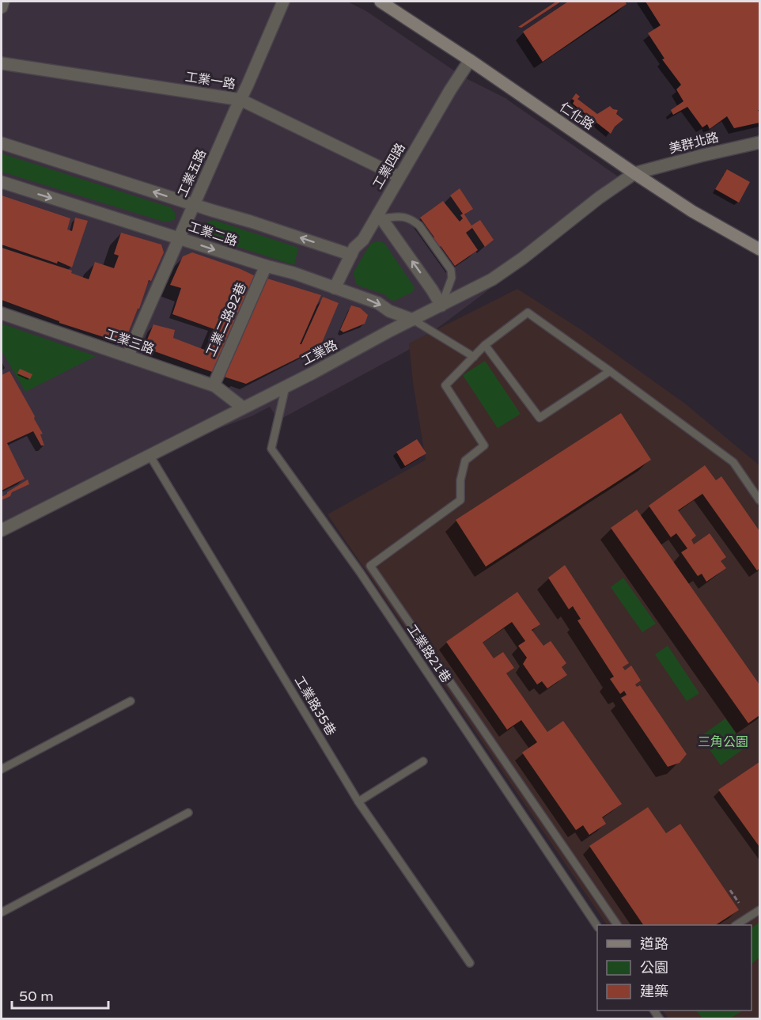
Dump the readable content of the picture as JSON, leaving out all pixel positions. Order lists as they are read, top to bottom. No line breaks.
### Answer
{"streets":{"main road":["仁化路"],"street":["工業一路","美群北路","工業四路","工業五路","工業二路","工業二路92巷","工業三路","工業路"],"lane":["工業路21巷","工業路35巷"]},"crossings":[["工業一路","工業四路"],["工業一路","工業五路"],["仁化路","美群北路"],["仁化路","工業四路"],["仁化路","工業路"],["美群北路","工業路"],["工業四路","工業二路"],["工業五路","工業二路"],["工業五路","工業三路"],["工業二路","工業二路92巷"],["工業二路","工業路"],["工業二路92巷","工業三路"],["工業三路","工業路"],["工業路","工業路21巷"],["工業路","工業路35巷"]],"parks":["三角公園"],"legend":["道路","公園","建築"],"scale_bar":"50 m"}
